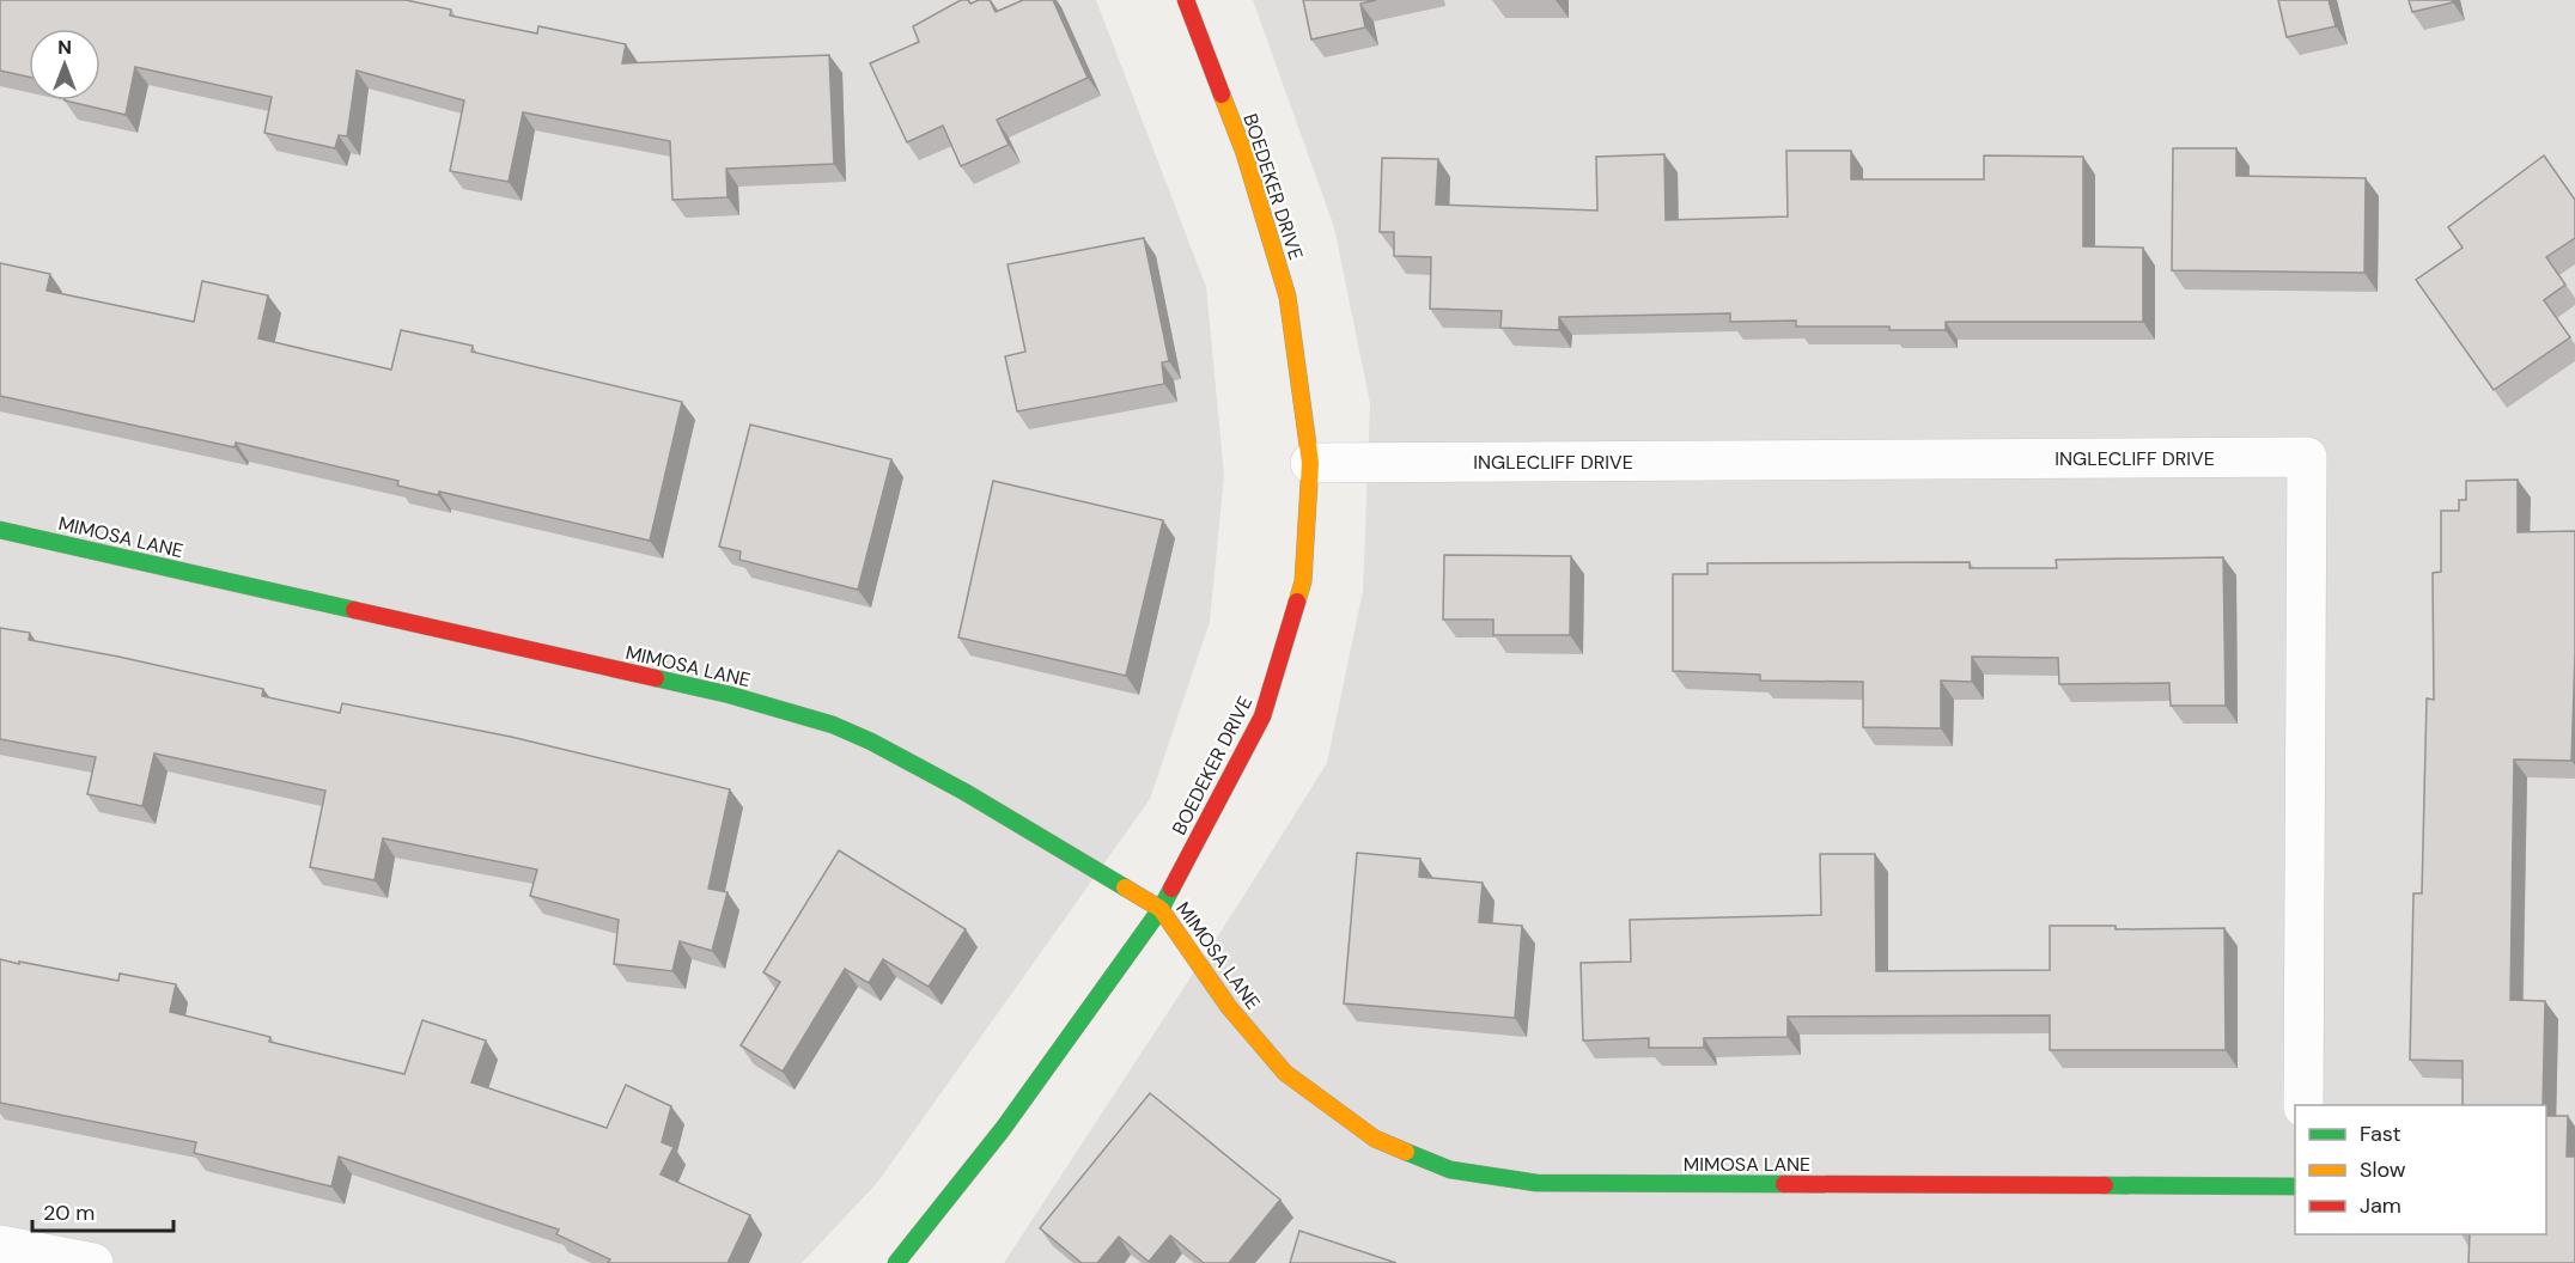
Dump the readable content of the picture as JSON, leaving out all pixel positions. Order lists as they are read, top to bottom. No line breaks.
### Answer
{"streets":{"street":["BOEDEKER DRIVE","INGLECLIFF DRIVE","MIMOSA LANE"]},"crossings":[["BOEDEKER DRIVE","INGLECLIFF DRIVE"],["BOEDEKER DRIVE","MIMOSA LANE"]],"legend":["Fast","Slow","Jam"],"scale_bar":"20 m","north":"top"}
